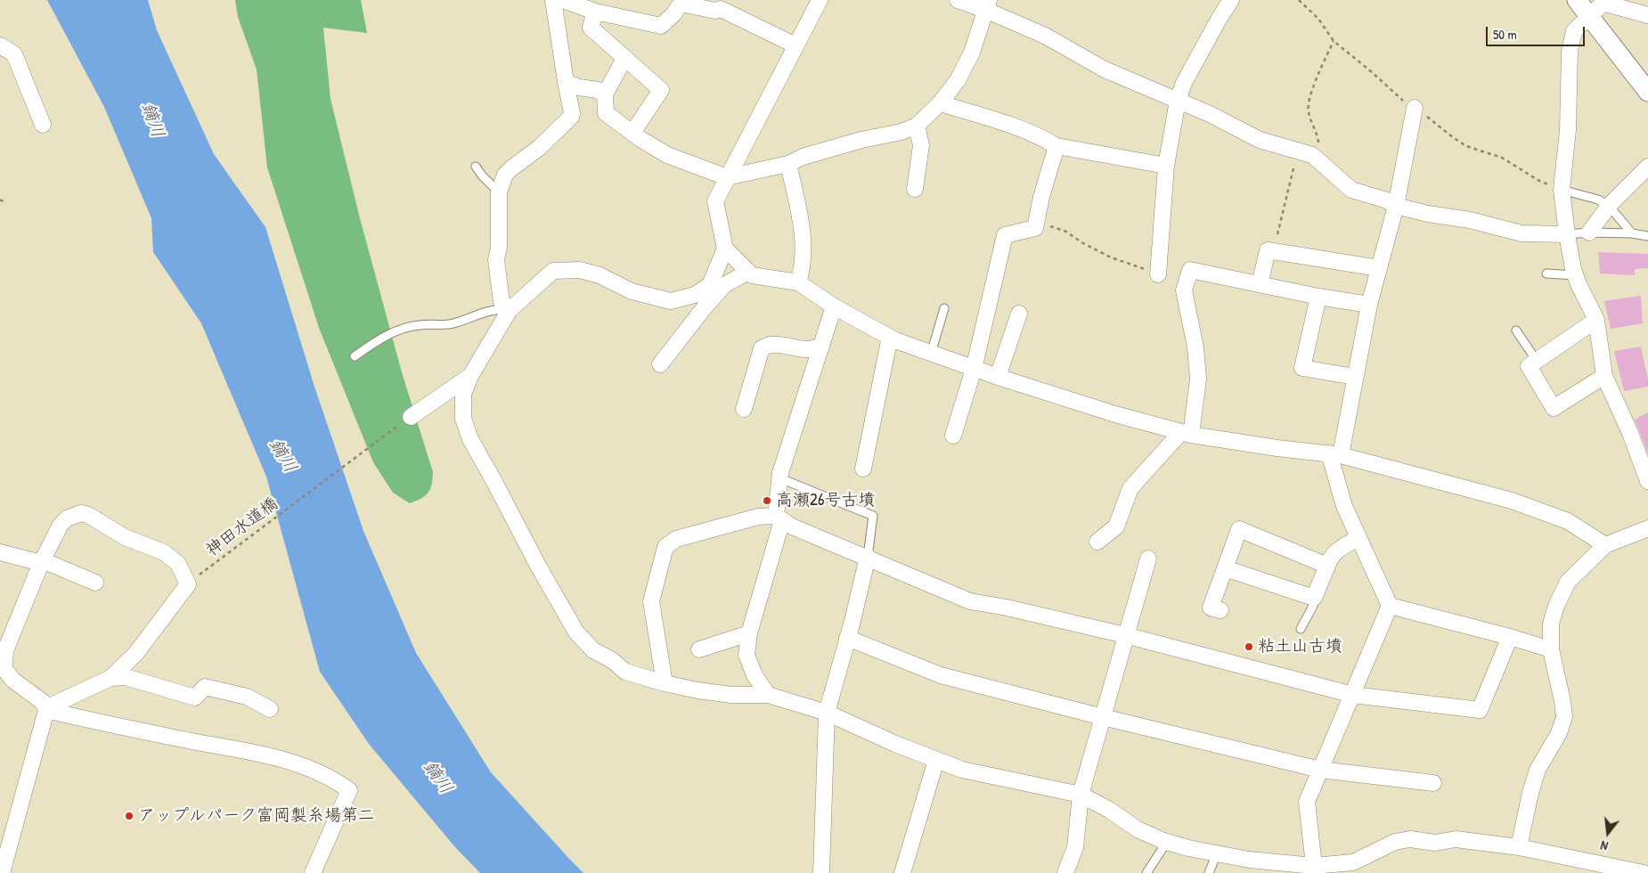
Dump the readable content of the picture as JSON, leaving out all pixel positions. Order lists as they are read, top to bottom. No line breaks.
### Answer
{"streets":{"path":["神田水道橋"]},"water":["鏑川"],"places":["高瀬26号古墳","粘土山古墳","アップルパーク富岡製糸場第二"],"scale_bar":"50 m","north":"bottom"}
